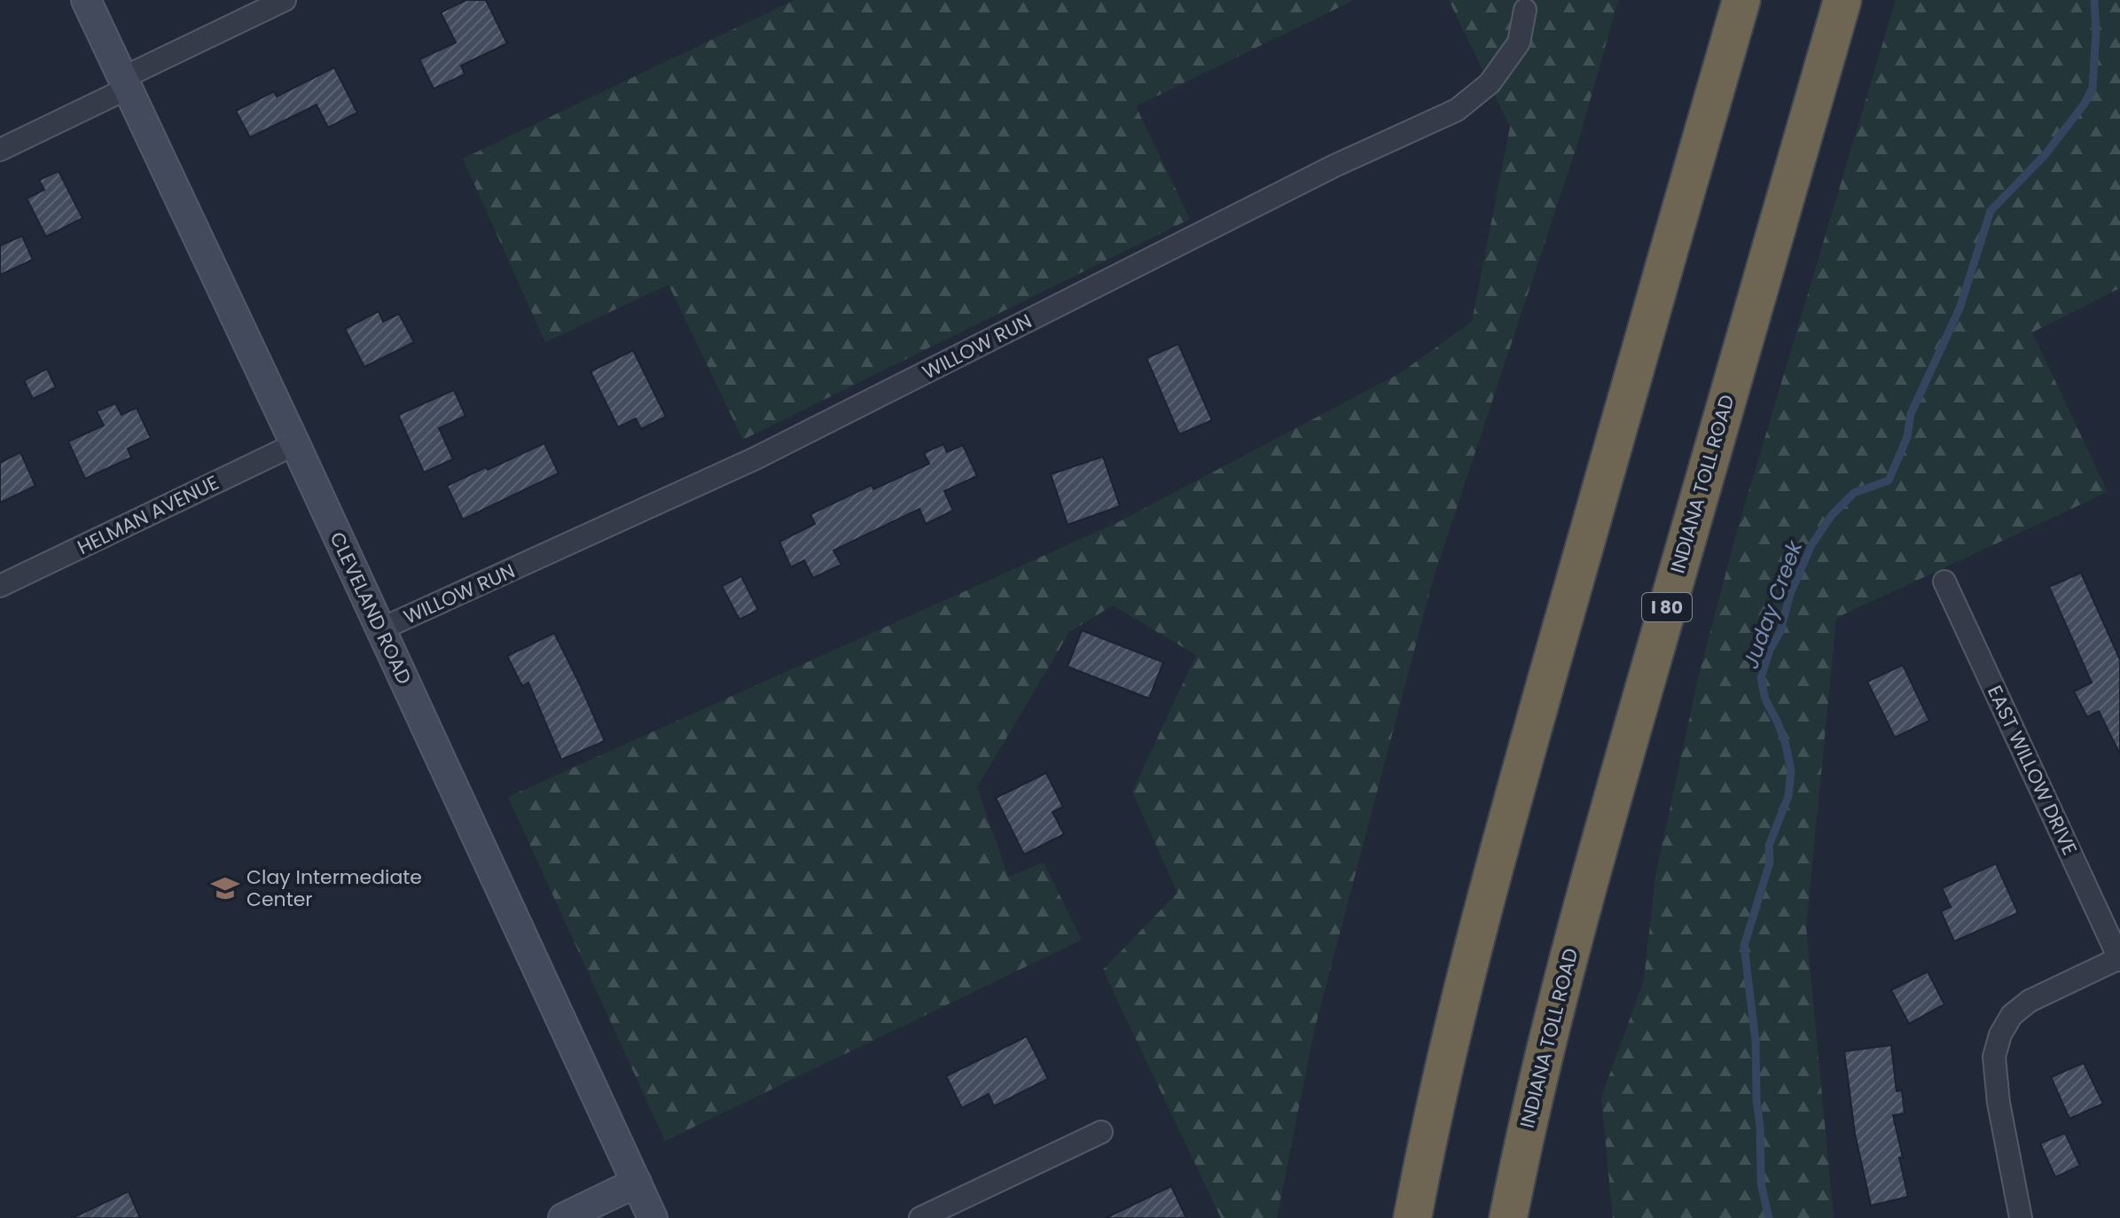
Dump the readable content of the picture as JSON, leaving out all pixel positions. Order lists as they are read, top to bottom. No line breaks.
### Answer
{"streets":{"highway":["INDIANA TOLL ROAD","I 80"],"main road":["CLEVELAND ROAD"],"street":["WILLOW RUN","HELMAN AVENUE","EAST WILLOW DRIVE"]},"crossings":[["WILLOW RUN","CLEVELAND ROAD"],["HELMAN AVENUE","CLEVELAND ROAD"]],"water":["Juday Creek"],"places":{"school or university":["Clay Intermediate Center"]}}
